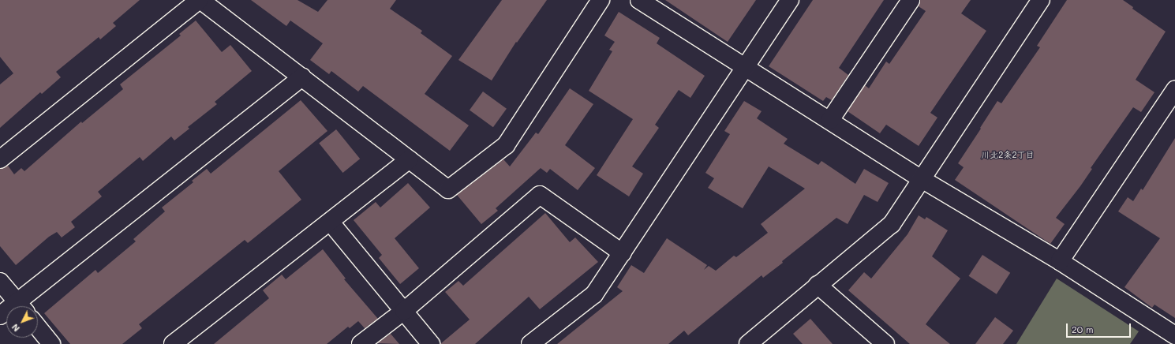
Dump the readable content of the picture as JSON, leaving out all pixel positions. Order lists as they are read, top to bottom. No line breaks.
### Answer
{"districts":["川北2条2丁目"],"scale_bar":"20 m","north":"bottom left"}
